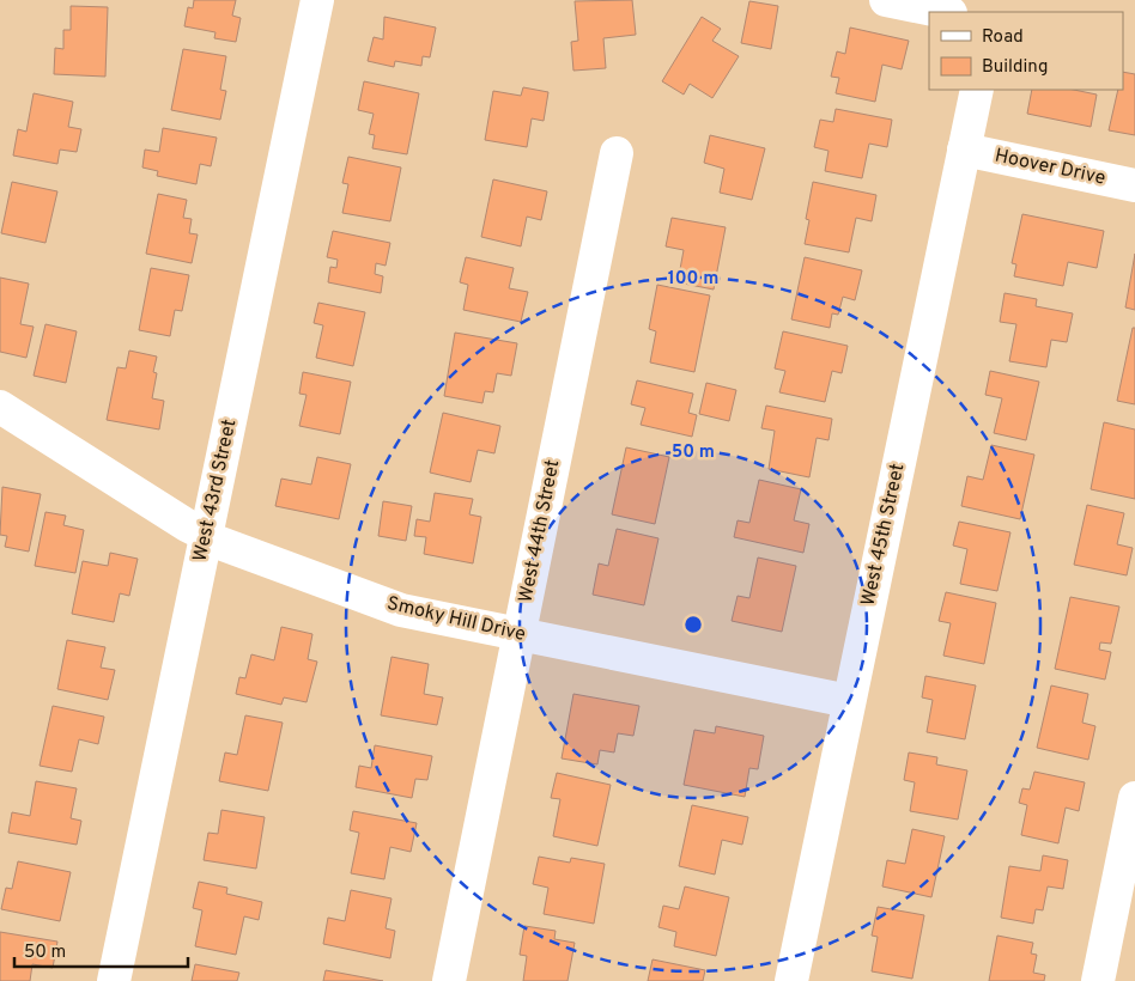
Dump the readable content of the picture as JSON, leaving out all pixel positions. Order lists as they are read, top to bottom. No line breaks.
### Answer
{"streets":{"street":["Hoover Drive","West 43rd Street","West 44th Street","West 45th Street","Smoky Hill Drive"]},"crossings":[["Hoover Drive","West 45th Street"],["West 43rd Street","Smoky Hill Drive"],["West 44th Street","Smoky Hill Drive"],["West 45th Street","Smoky Hill Drive"]],"legend":["Road","Building"],"scale_bar":"50 m","rings":["100 m","50 m"]}
